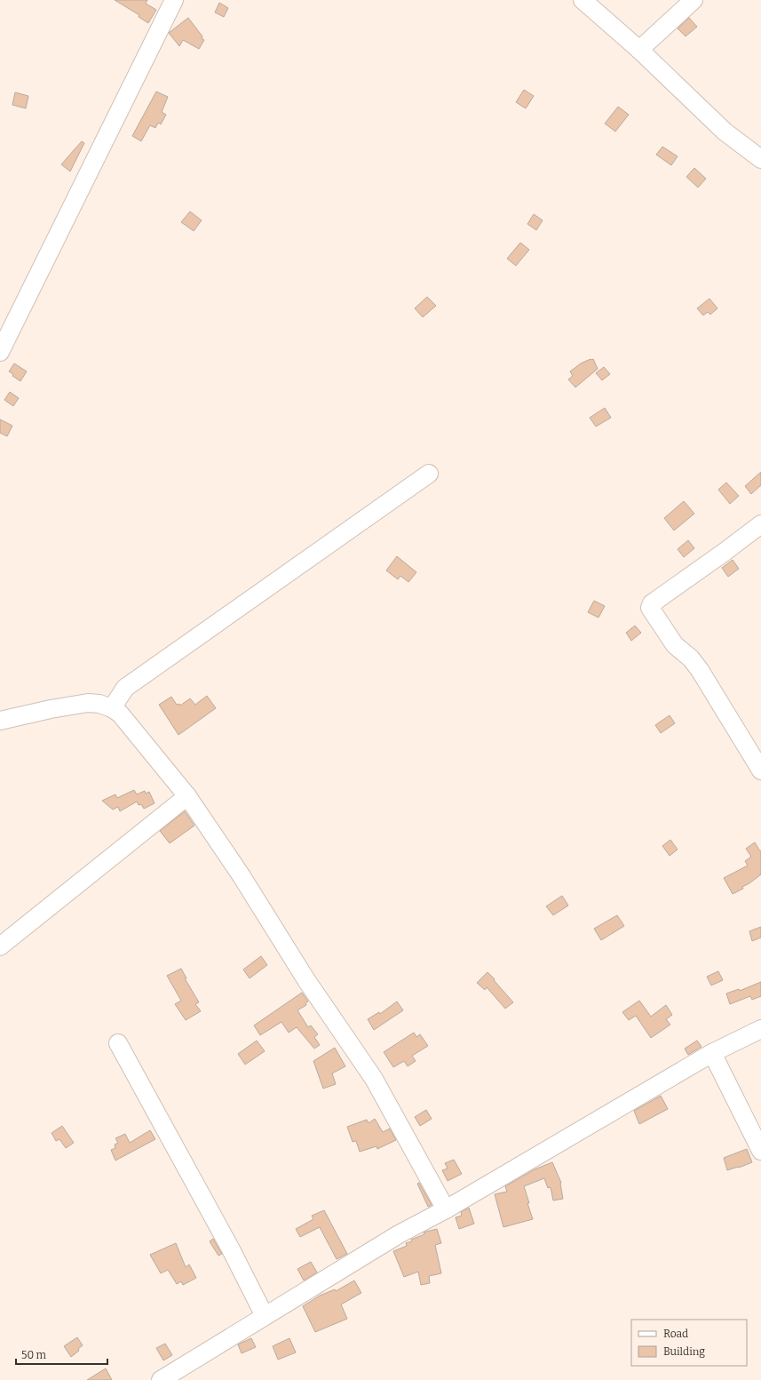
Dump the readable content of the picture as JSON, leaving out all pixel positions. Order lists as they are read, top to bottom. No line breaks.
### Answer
{"legend":["Road","Building"],"scale_bar":"50 m"}
